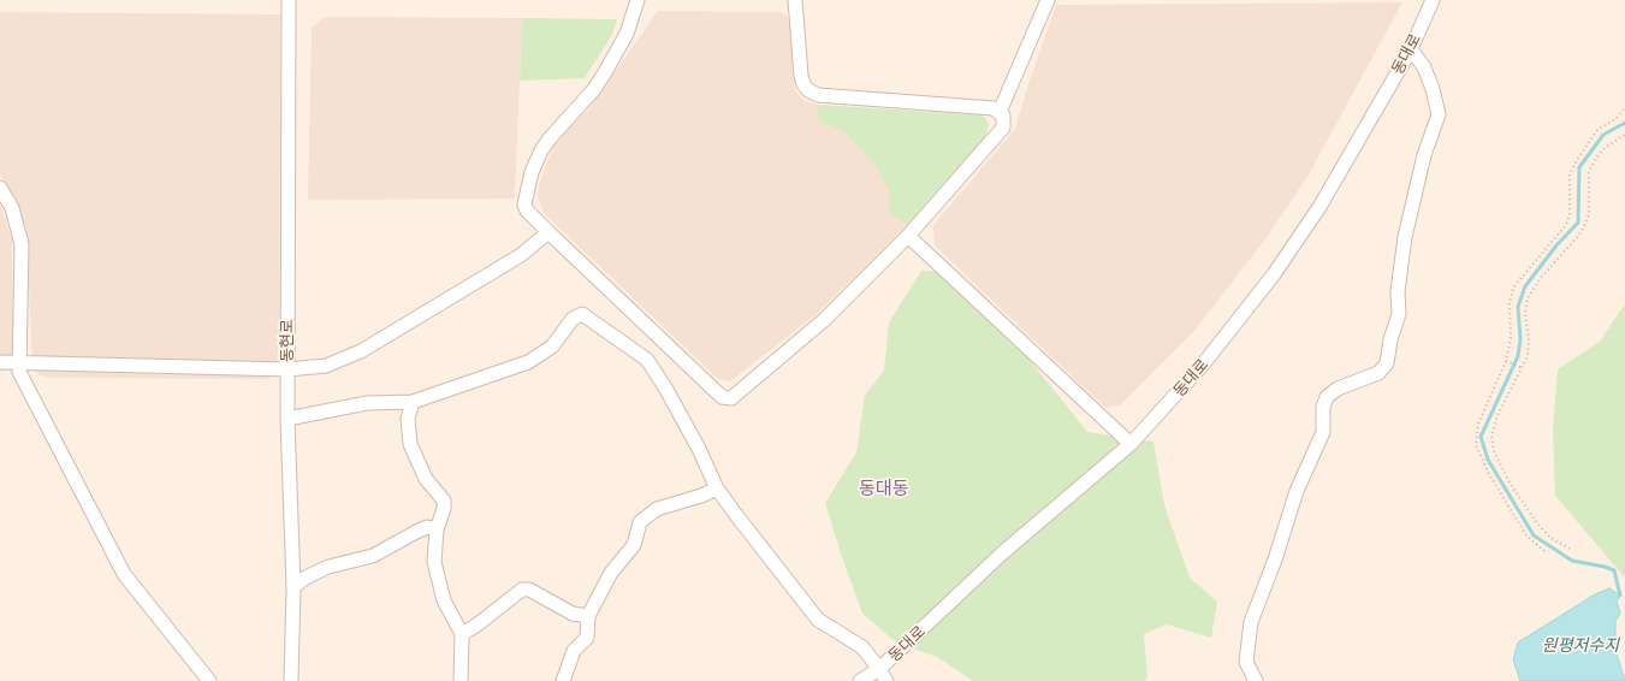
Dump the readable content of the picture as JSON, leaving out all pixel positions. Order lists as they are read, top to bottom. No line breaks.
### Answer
{"streets":{"street":["동대로","동현로"]},"districts":["동대동"],"water":["원평저수지"]}
